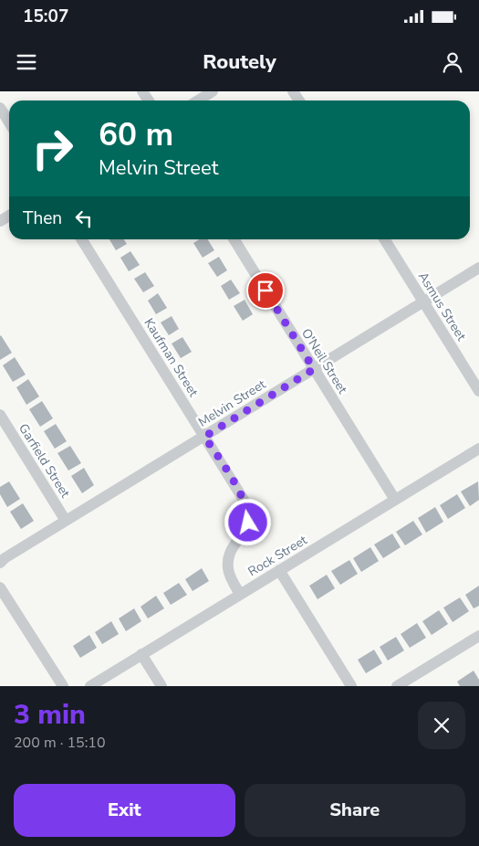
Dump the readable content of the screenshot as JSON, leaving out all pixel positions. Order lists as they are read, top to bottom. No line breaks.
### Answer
{"streets":{"street":["Asmus Street","Kaufman Street","O'Neil Street","Melvin Street","Garfield Street","Rock Street"]},"crossings":[["Asmus Street","Melvin Street"],["Kaufman Street","Melvin Street"],["Kaufman Street","Rock Street"],["O'Neil Street","Melvin Street"],["O'Neil Street","Rock Street"],["Melvin Street","Garfield Street"]],"page":{"status":"15:07","header":"Routely","turn":["60 m","Melvin Street"],"then":"Then","heading":["3 min","200 m · 15:10"],"buttons":["Exit","Share"]}}
